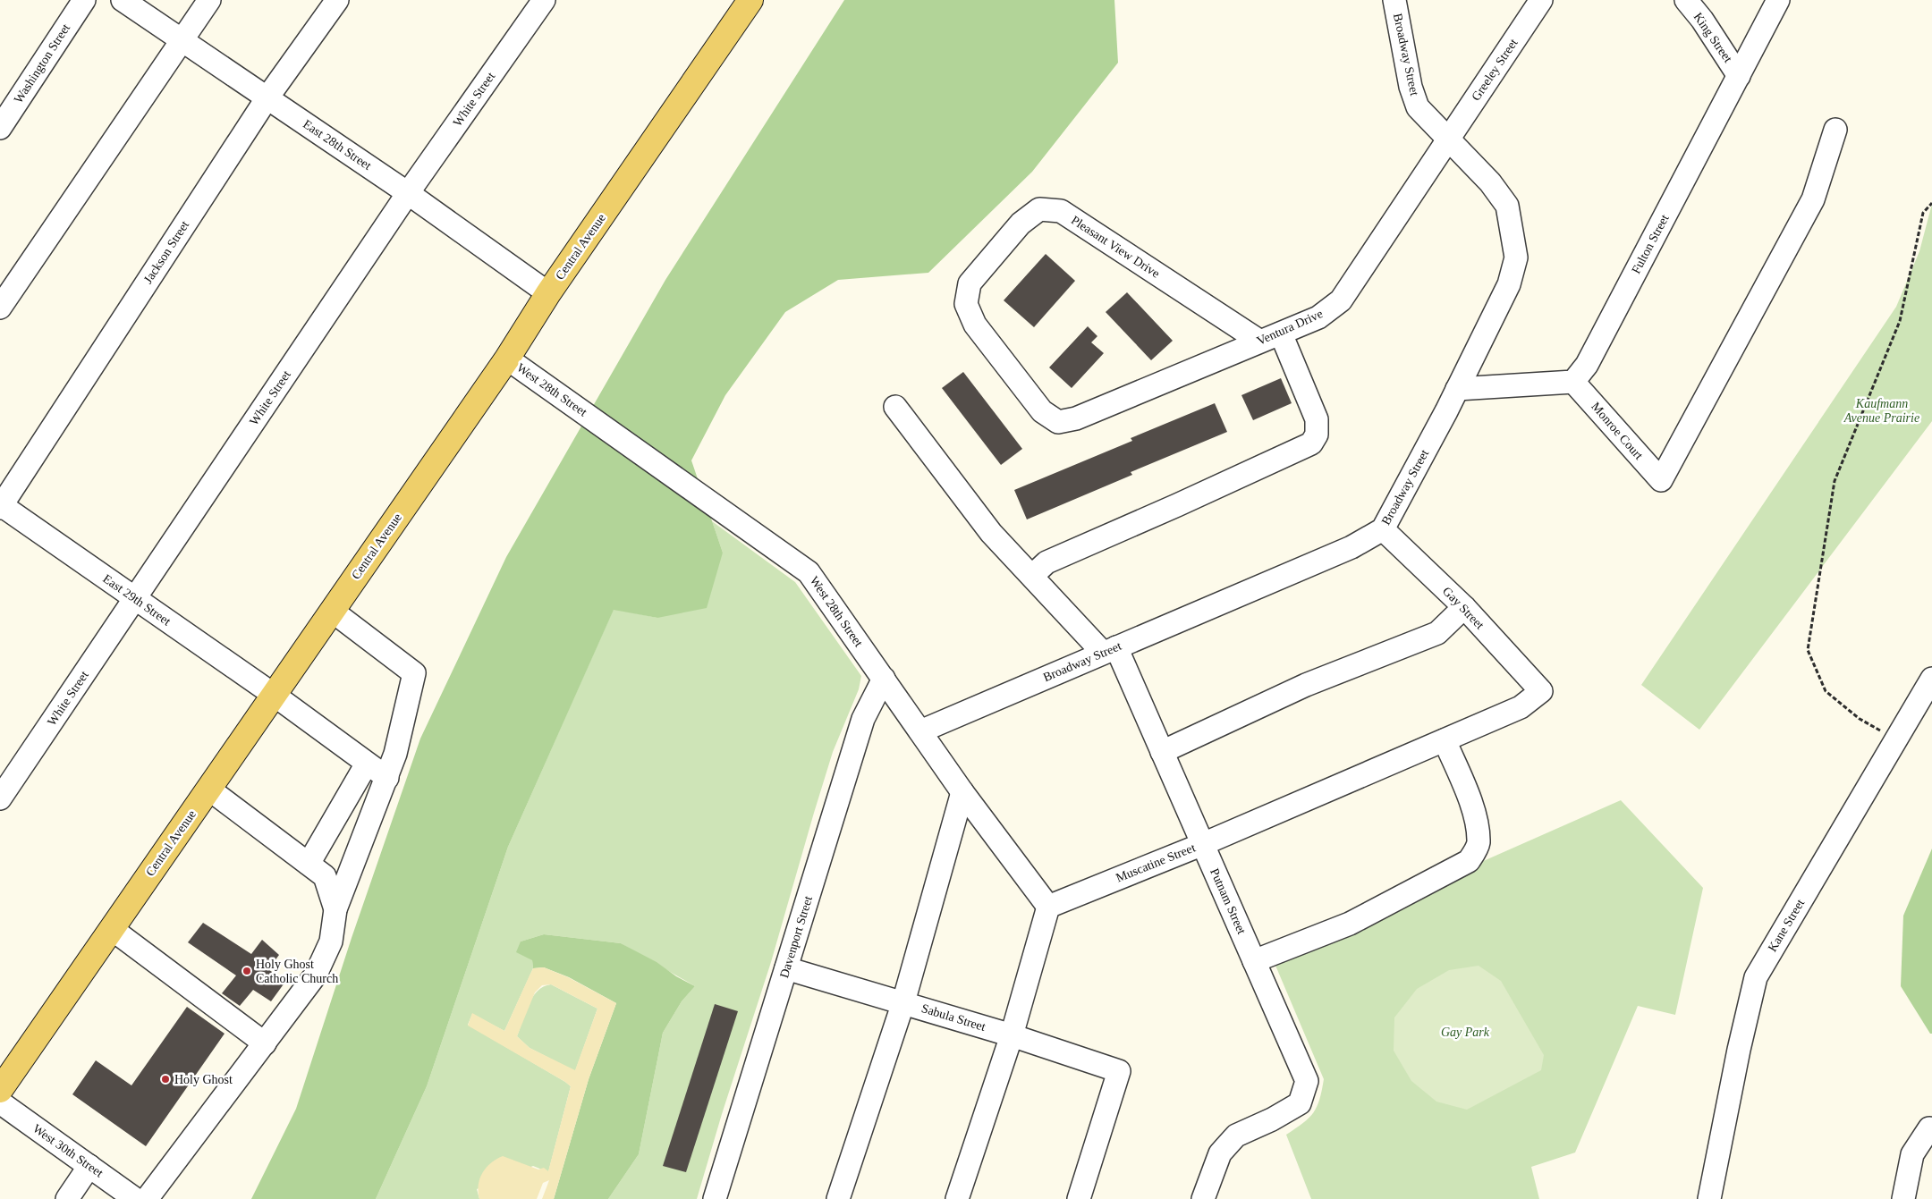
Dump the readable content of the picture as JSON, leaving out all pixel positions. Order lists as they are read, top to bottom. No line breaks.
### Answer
{"streets":{"main road":["Central Avenue"],"street":["King Street","Broadway Street","Washington Street","Greeley Street","White Street","East 28th Street","Fulton Street","Pleasant View Drive","Jackson Street","Ventura Drive","West 28th Street","Monroe Court","East 29th Street","Gay Street","Muscatine Street","Putnam Street","Kane Street","Davenport Street","Sabula Street","West 30th Street"]},"crossings":[["King Street","Fulton Street"],["Broadway Street","Greeley Street"],["Broadway Street","Ventura Drive"],["Broadway Street","West 28th Street"],["Broadway Street","Gay Street"],["Broadway Street","Putnam Street"],["Greeley Street","Ventura Drive"],["White Street","East 28th Street"],["White Street","East 29th Street"],["East 28th Street","Central Avenue"],["East 28th Street","Jackson Street"],["Fulton Street","Monroe Court"],["Central Avenue","West 28th Street"],["Central Avenue","East 29th Street"],["Pleasant View Drive","Ventura Drive"],["Jackson Street","East 29th Street"],["West 28th Street","Muscatine Street"],["West 28th Street","Davenport Street"],["Gay Street","Muscatine Street"],["Muscatine Street","Putnam Street"],["Davenport Street","Sabula Street"]],"parks":["Kaufmann Avenue Prairie","Gay Park"],"places":["Holy Ghost Catholic Church","Holy Ghost"]}
